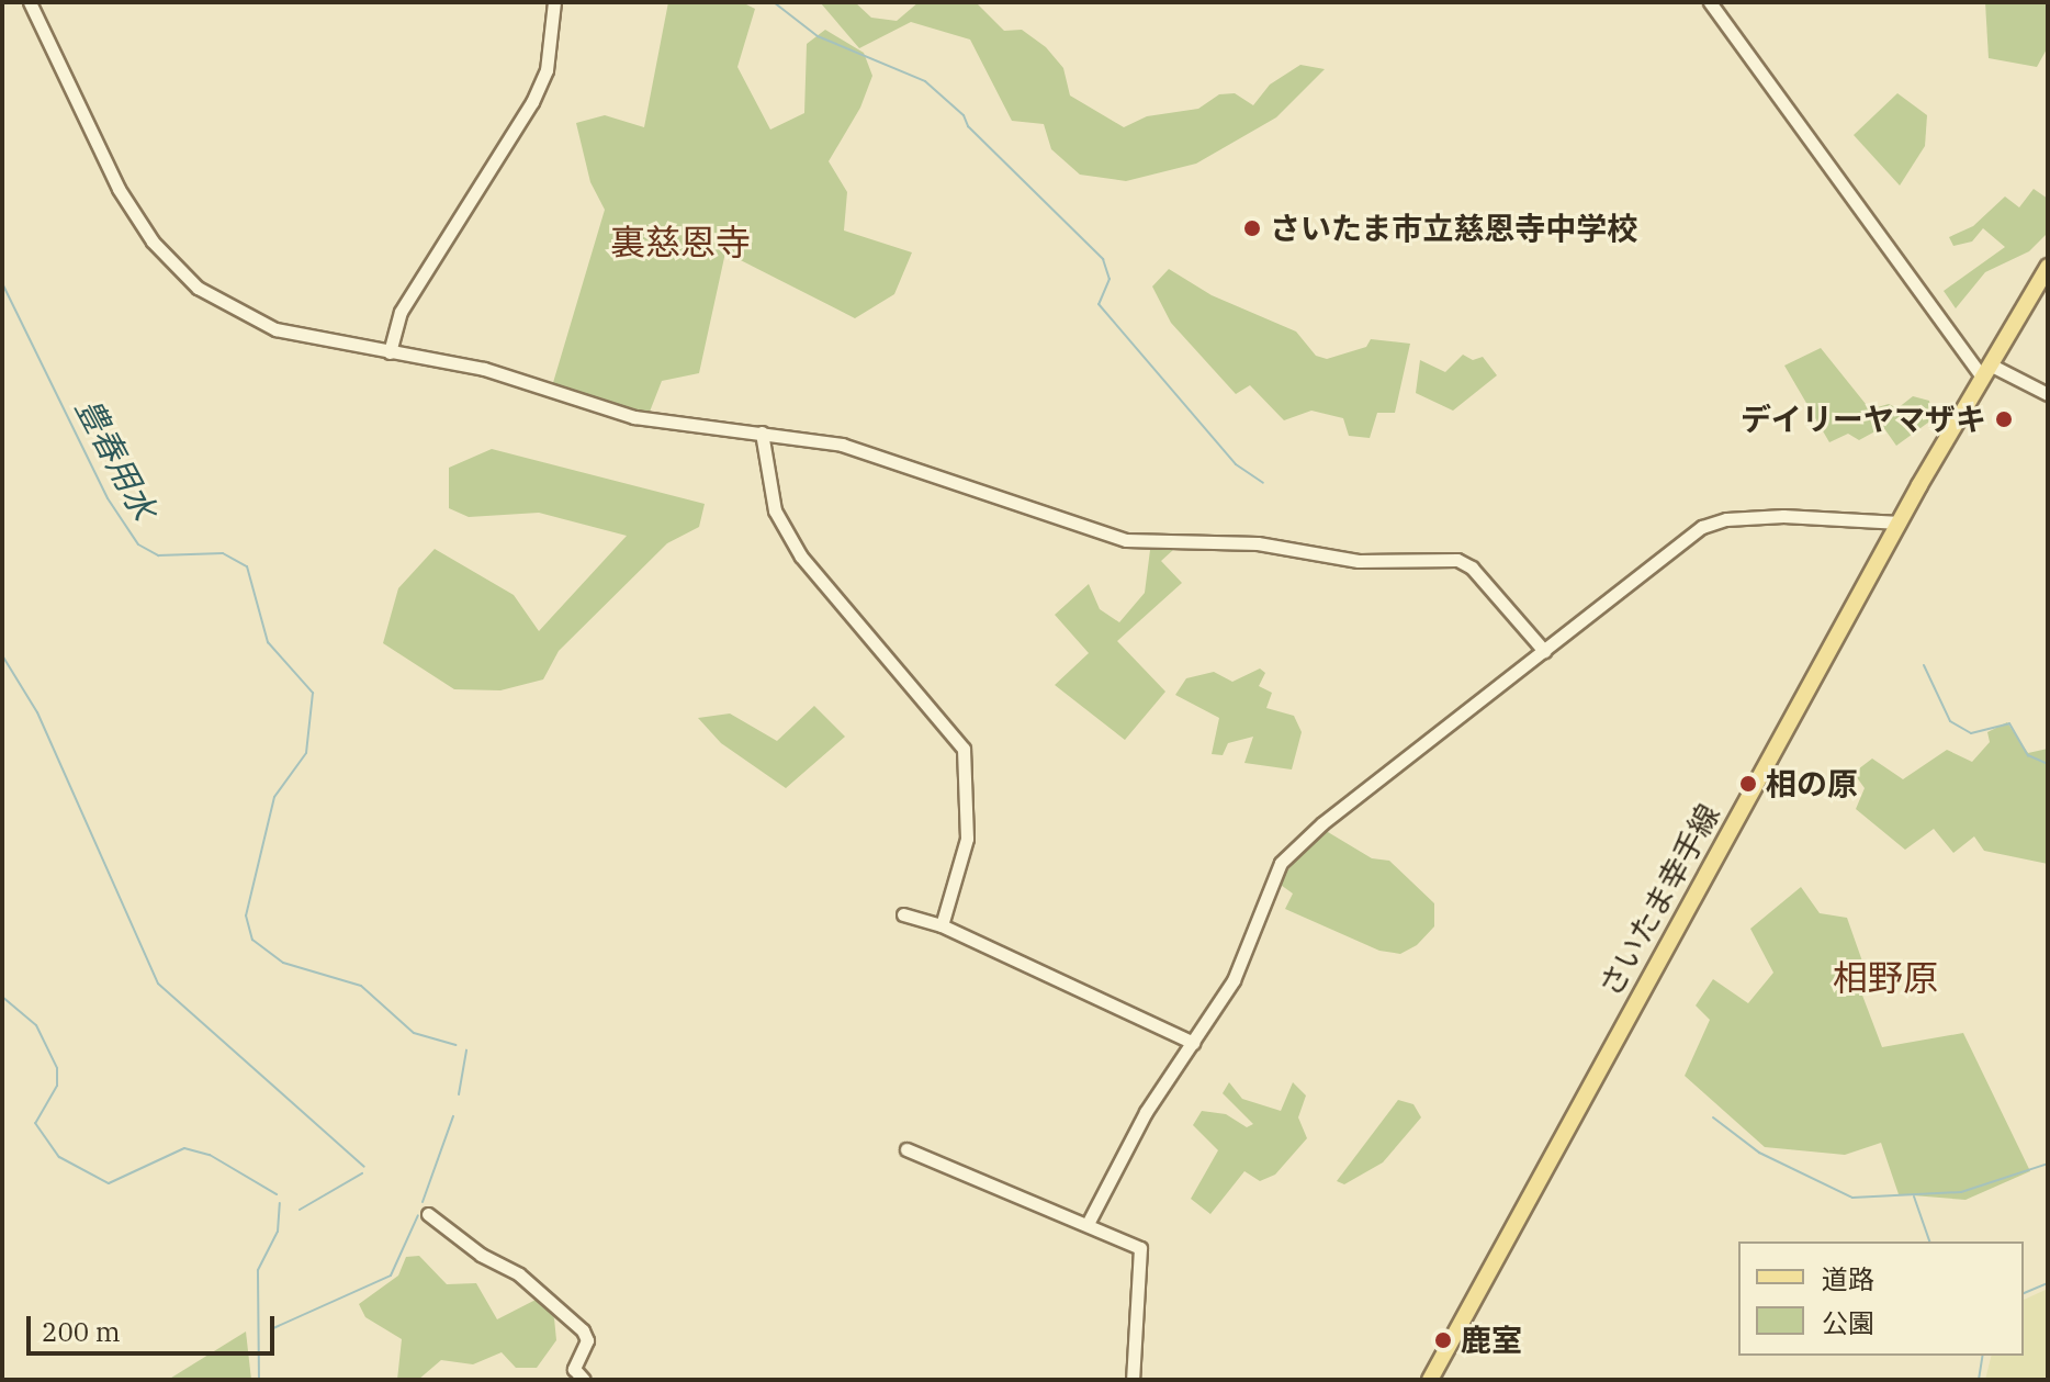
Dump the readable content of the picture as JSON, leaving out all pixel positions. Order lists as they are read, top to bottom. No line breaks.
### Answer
{"streets":{"main road":["さいたま幸手線"]},"districts":["裏慈恩寺","相野原"],"water":["豊春用水"],"places":["さいたま市立慈恩寺中学校","デイリーヤマザキ","相の原","鹿室"],"legend":["道路","公園"],"scale_bar":"200 m"}
